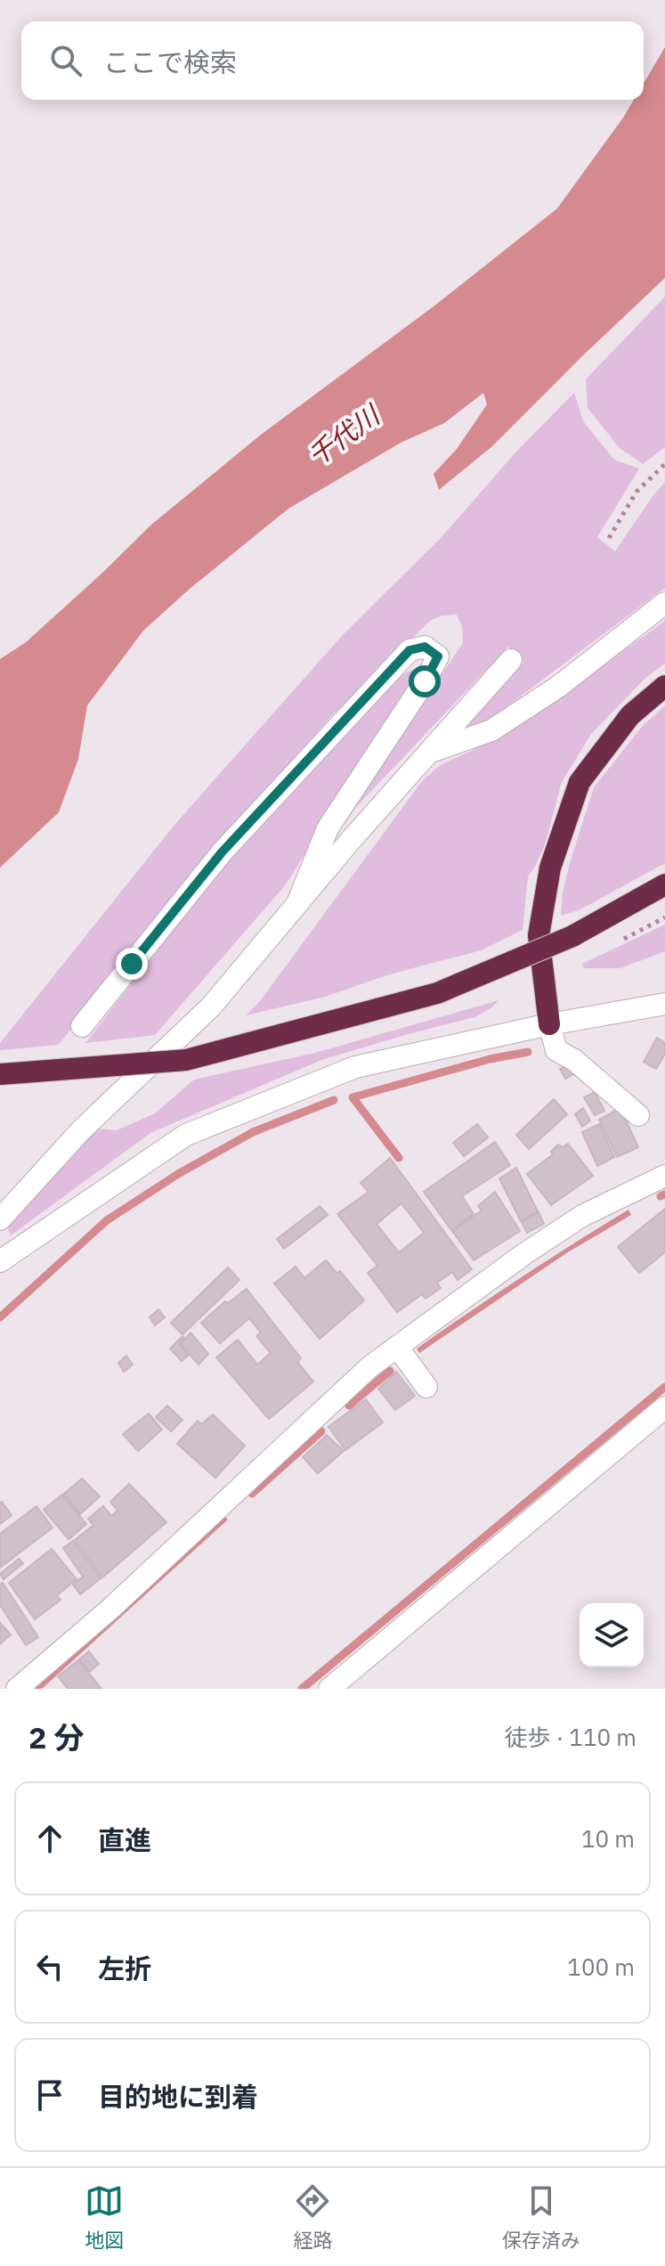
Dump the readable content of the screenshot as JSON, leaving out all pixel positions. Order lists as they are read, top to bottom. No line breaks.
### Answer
{"water":["千代川"],"page":{"search":"ここで検索","heading":["2 分","徒歩 · 110 m"],"list":[["直進","10 m"],["左折","100 m"],"目的地に到着"],"nav":["地図","経路","保存済み"]}}
